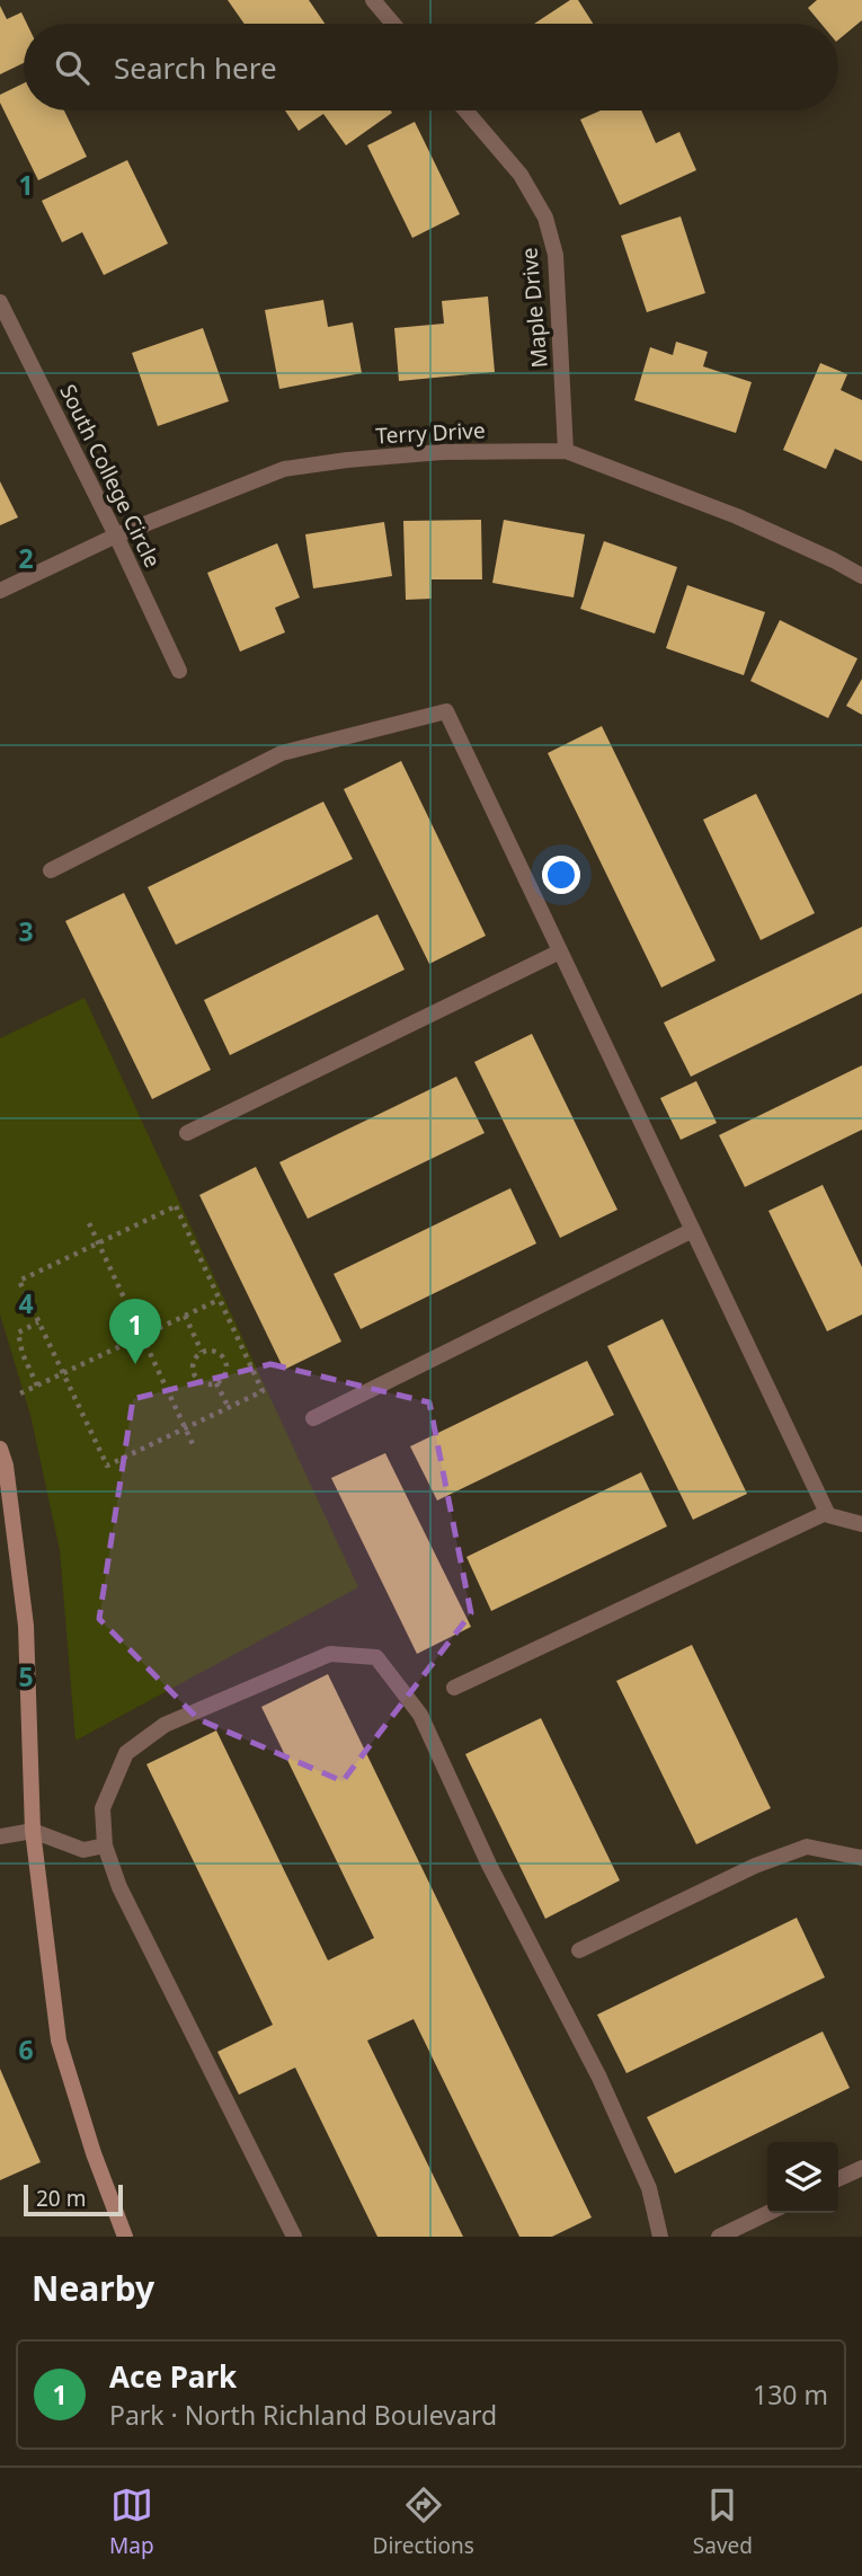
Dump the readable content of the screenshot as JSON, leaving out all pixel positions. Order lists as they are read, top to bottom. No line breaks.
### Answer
{"streets":{"street":["Maple Drive","Terry Drive","South College Circle"]},"crossings":[["Maple Drive","Terry Drive"],["Terry Drive","South College Circle"]],"scale_bar":"20 m","page":{"search":"Search here","pins":"1","scale":"20 m","heading":"Nearby","list":[{"mark":"1","name":"Ace Park","note":"Park · North Richland Boulevard","value":"130 m"}],"nav":["Map","Directions","Saved"]},"grid":{"rows":["1","2","3","4","5","6"]}}
